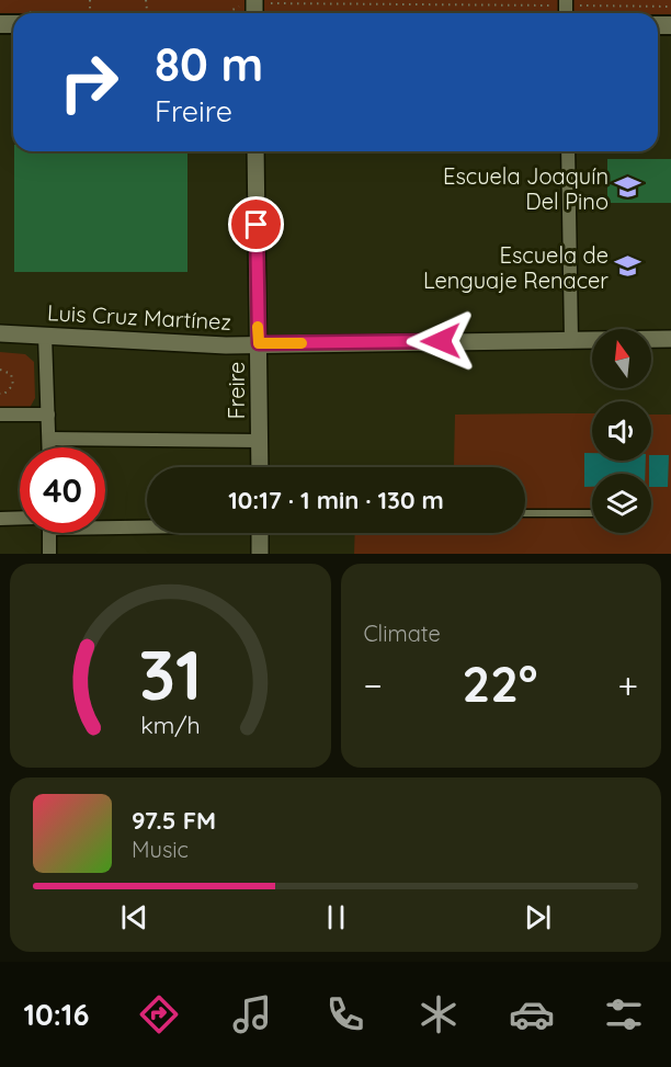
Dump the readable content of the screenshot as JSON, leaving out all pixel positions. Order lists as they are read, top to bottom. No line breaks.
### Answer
{"streets":{"street":["Luis Cruz Martínez","Freire"]},"crossings":[["Luis Cruz Martínez","Freire"]],"places":{"school or university":["Escuela Joaquín Del Pino","Escuela de Lenguaje Renacer"]},"north":"top","page":{"turn":["80 m","Freire"],"limit":"40","trip":"10:17 · 1 min · 130 m","tile":"Climate","heat":["−","22°","+"],"song":["97.5 FM","Music"],"tabs":"10:16","gauge":["31","km/h"]}}
